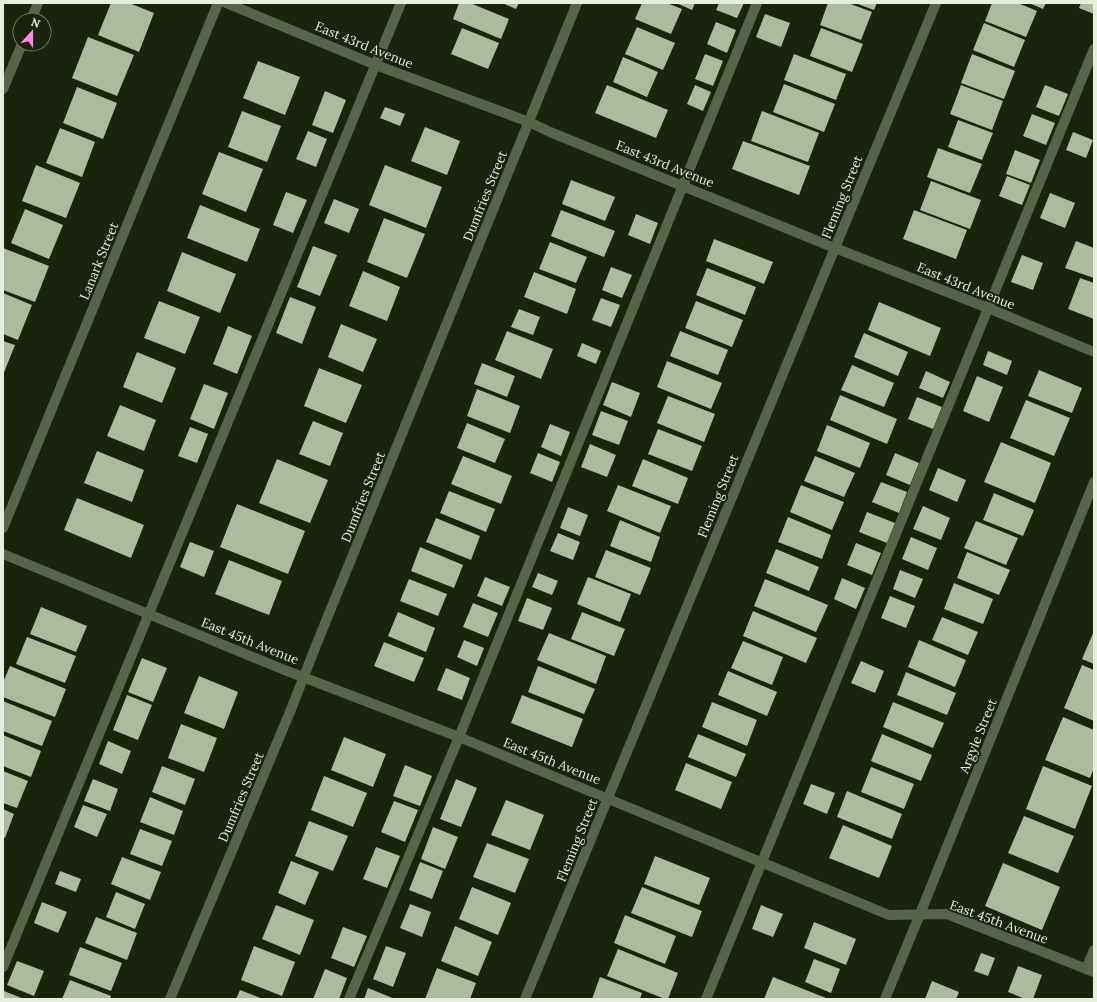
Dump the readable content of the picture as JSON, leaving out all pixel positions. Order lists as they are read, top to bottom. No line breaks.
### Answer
{"streets":{"street":["East 43rd Avenue","Dumfries Street","Fleming Street","Lanark Street","East 45th Avenue","Argyle Street"]},"crossings":[["East 43rd Avenue","Dumfries Street"],["East 43rd Avenue","Fleming Street"],["Dumfries Street","East 45th Avenue"],["Fleming Street","East 45th Avenue"],["East 45th Avenue","Argyle Street"]],"north":"top"}
